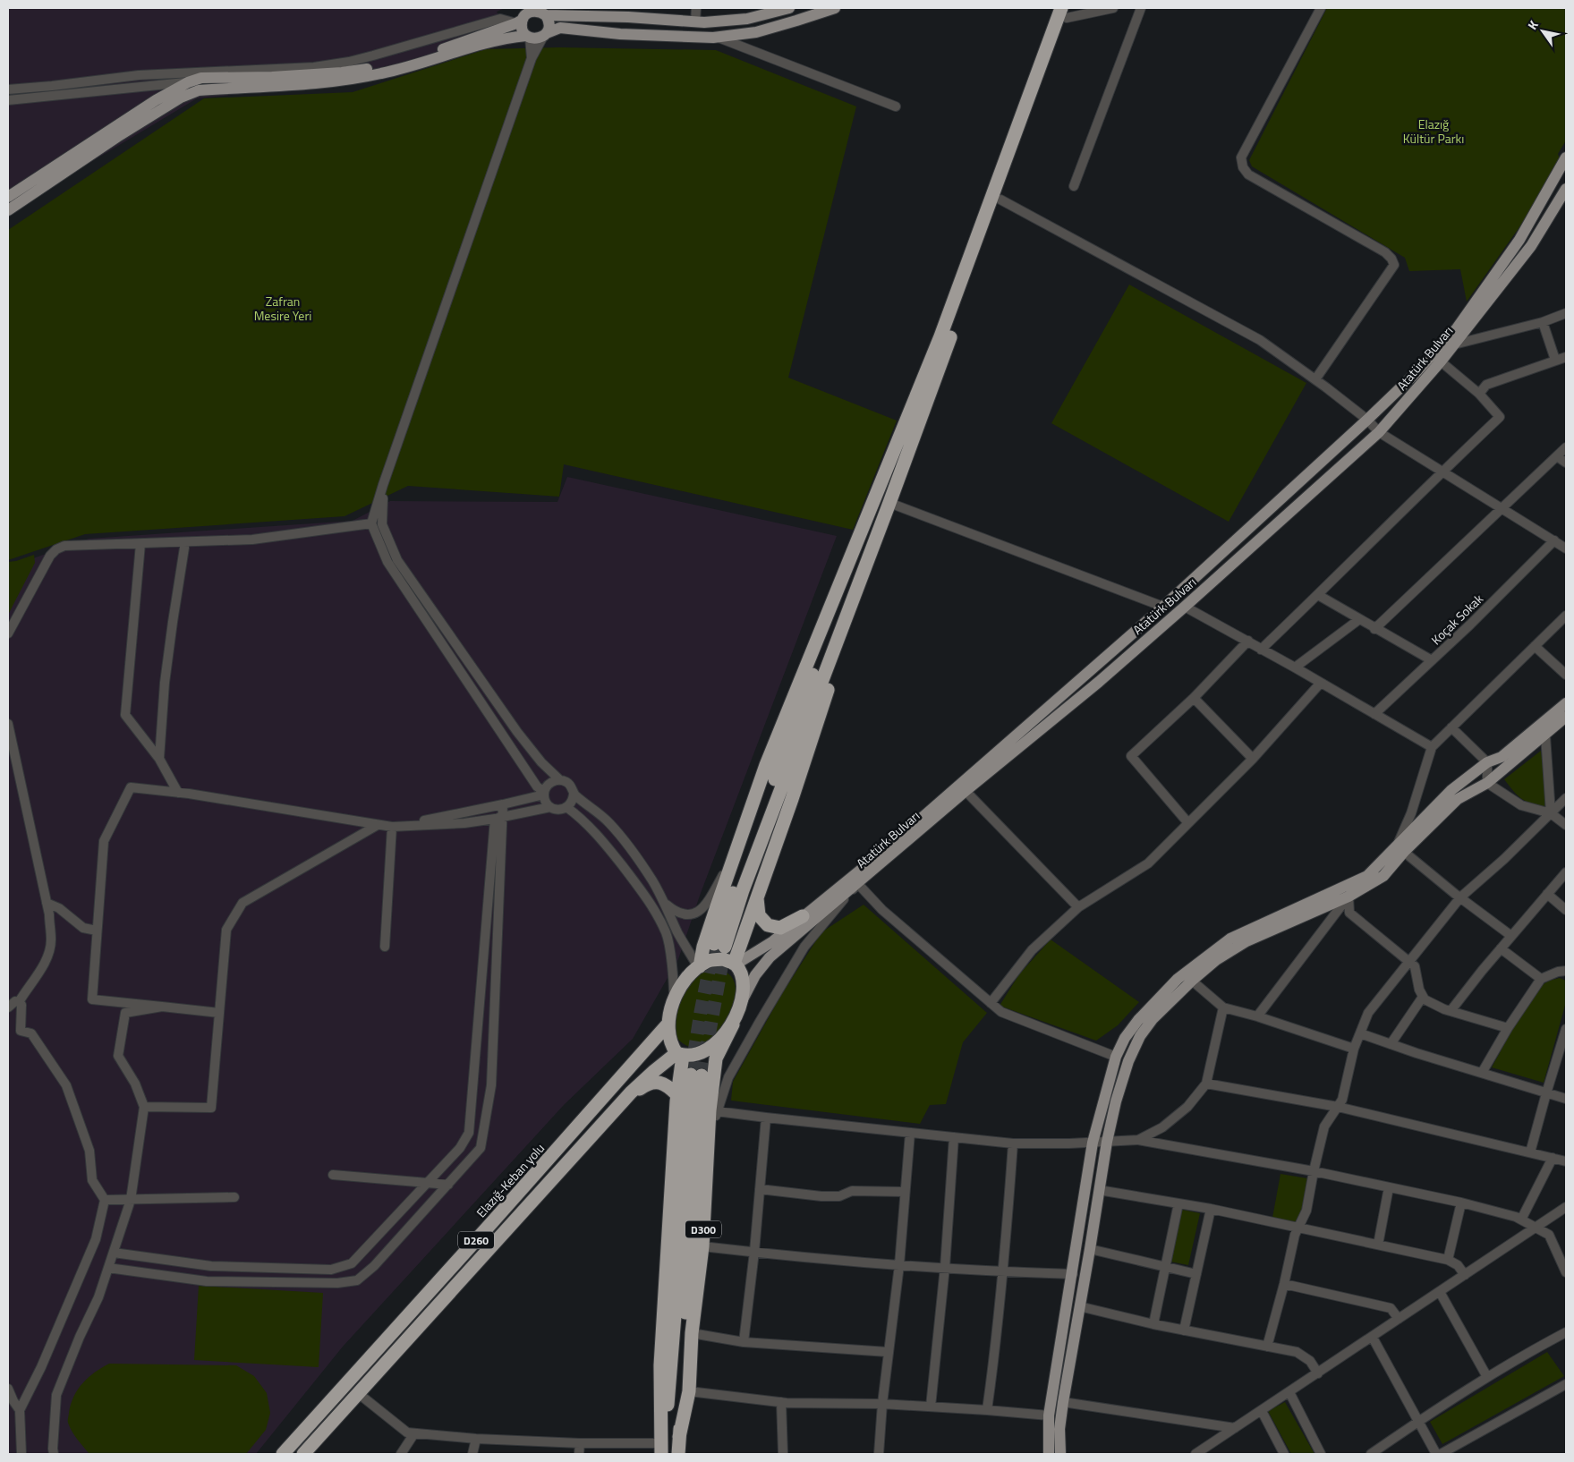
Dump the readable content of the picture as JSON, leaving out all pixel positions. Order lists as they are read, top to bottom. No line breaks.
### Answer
{"streets":{"highway":["Elazığ-Keban yolu","D300","D260"],"main road":["Atatürk Bulvarı"],"street":["Koçak Sokak"]},"crossings":[["Atatürk Bulvarı","Elazığ-Keban yolu"],["Atatürk Bulvarı","D300"],["Atatürk Bulvarı","D260"],["Elazığ-Keban yolu","D300"],["Elazığ-Keban yolu","D260"],["D300","D260"]],"parks":["Elazığ Kültür Parkı","Zafran Mesire Yeri"],"north":"top left"}
